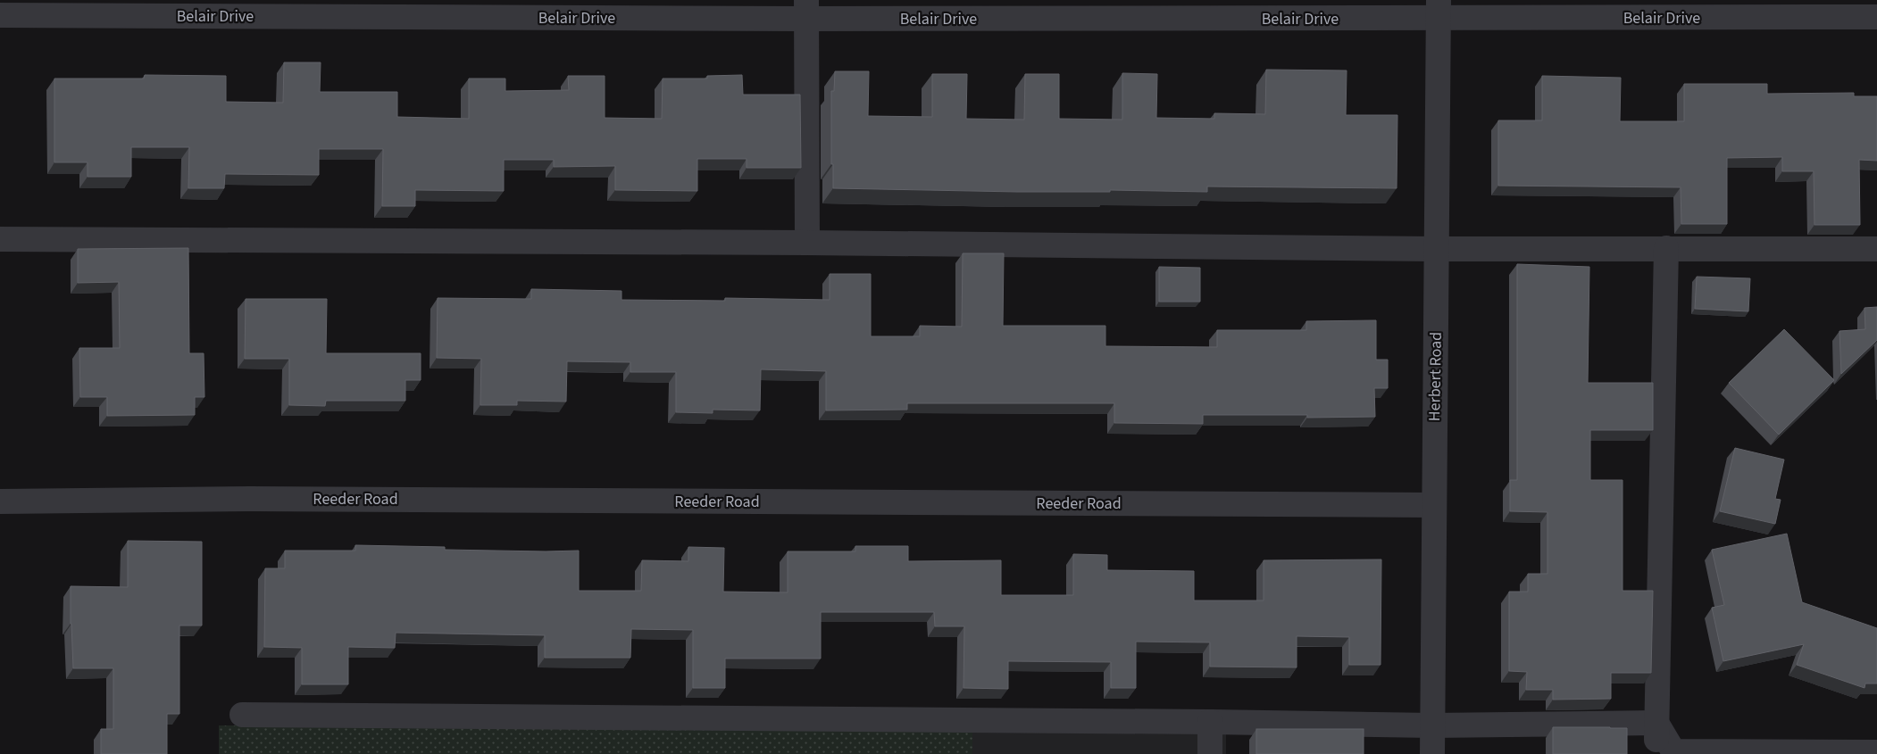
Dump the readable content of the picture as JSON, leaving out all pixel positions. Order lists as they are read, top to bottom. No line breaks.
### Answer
{"streets":{"street":["Belair Drive","Herbert Road","Reeder Road"]},"crossings":[["Belair Drive","Herbert Road"],["Herbert Road","Reeder Road"]]}
